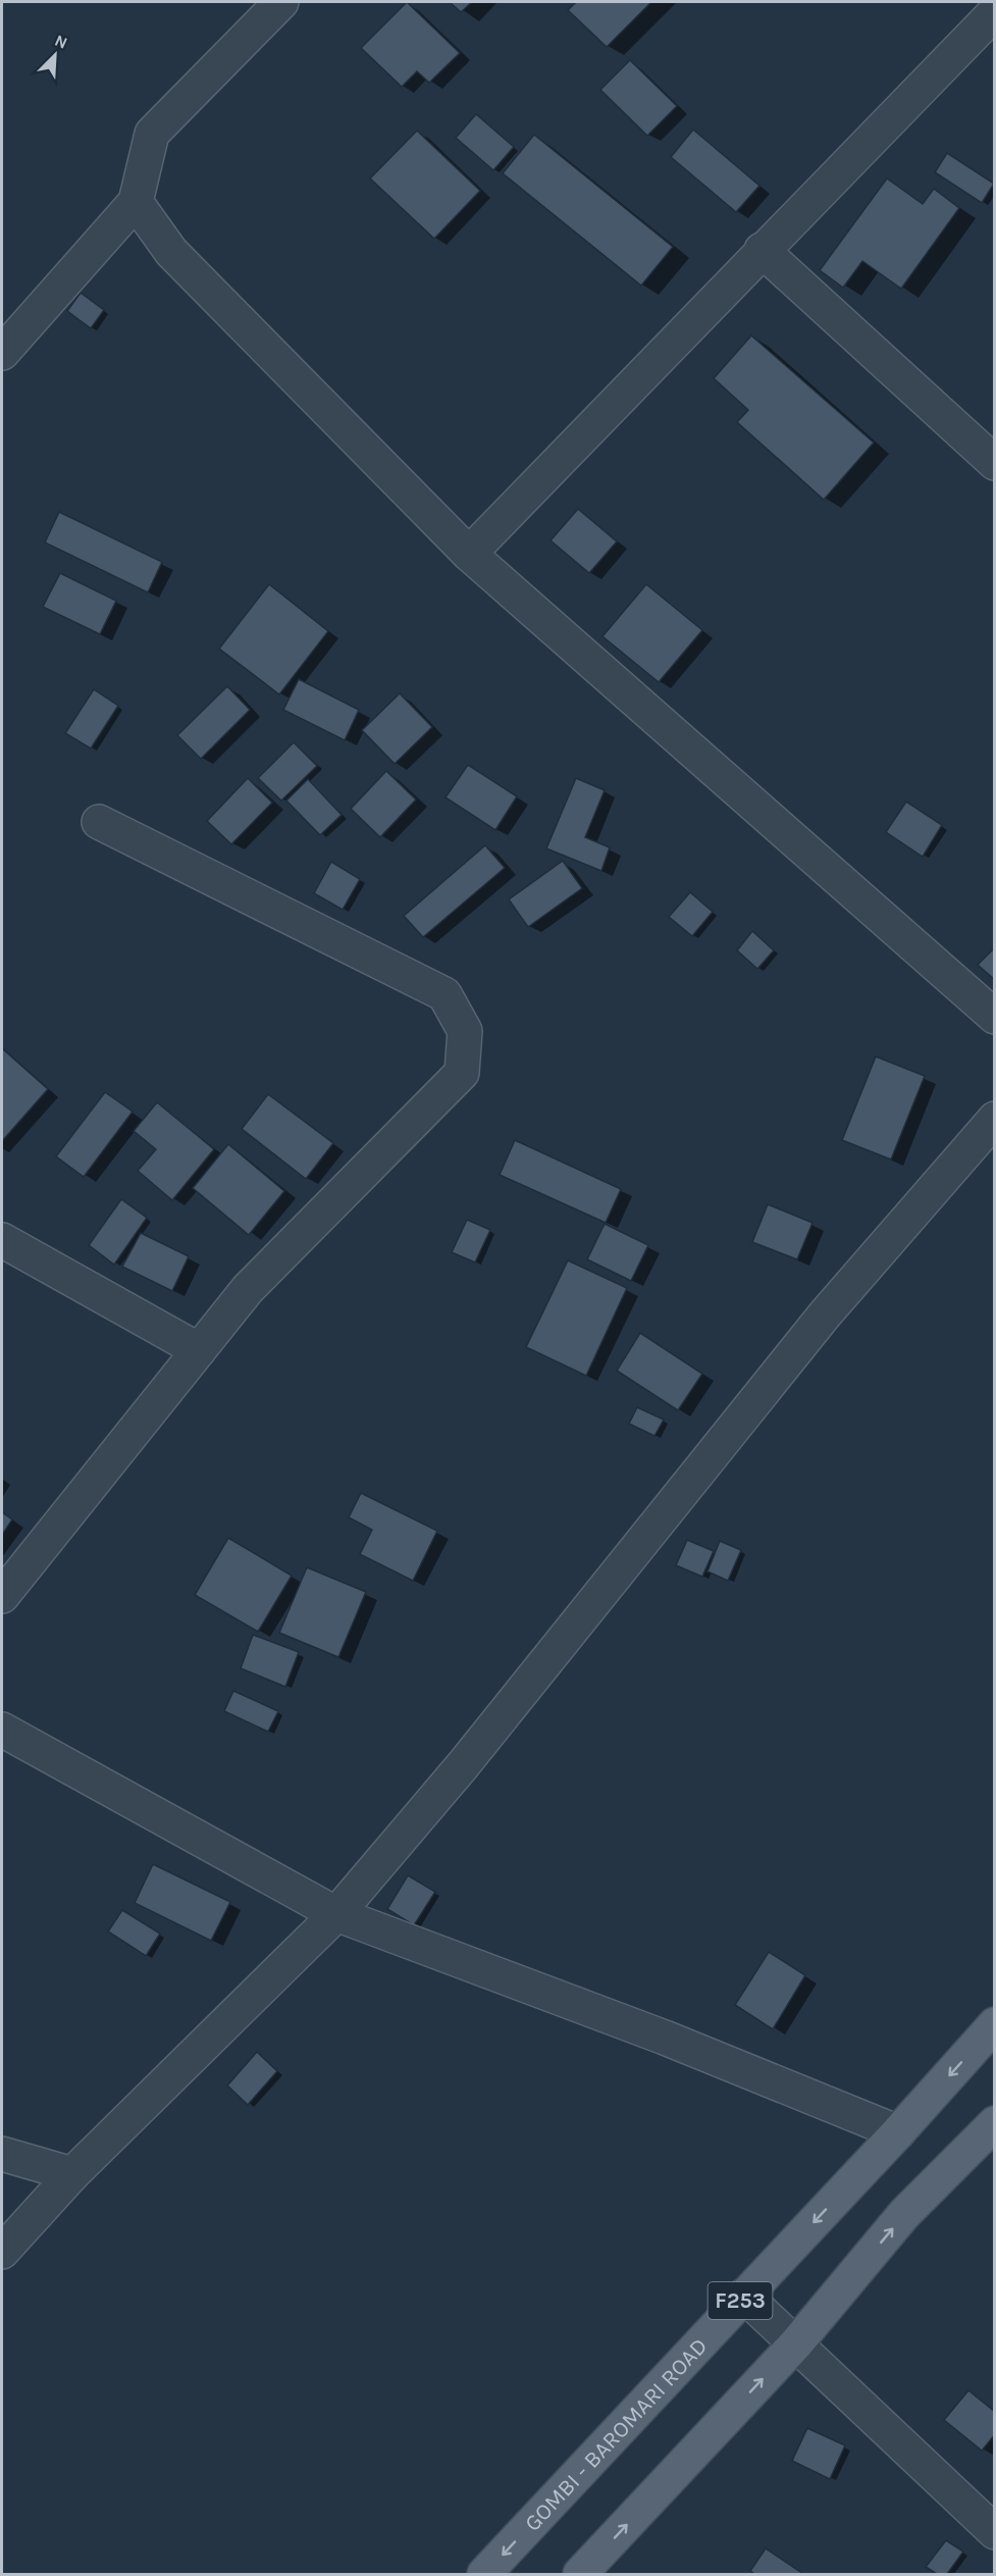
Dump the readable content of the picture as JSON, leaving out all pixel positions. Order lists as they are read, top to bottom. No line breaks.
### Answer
{"streets":{"main road":["F253","GOMBI - BAROMARI ROAD"]},"north":"top right"}
